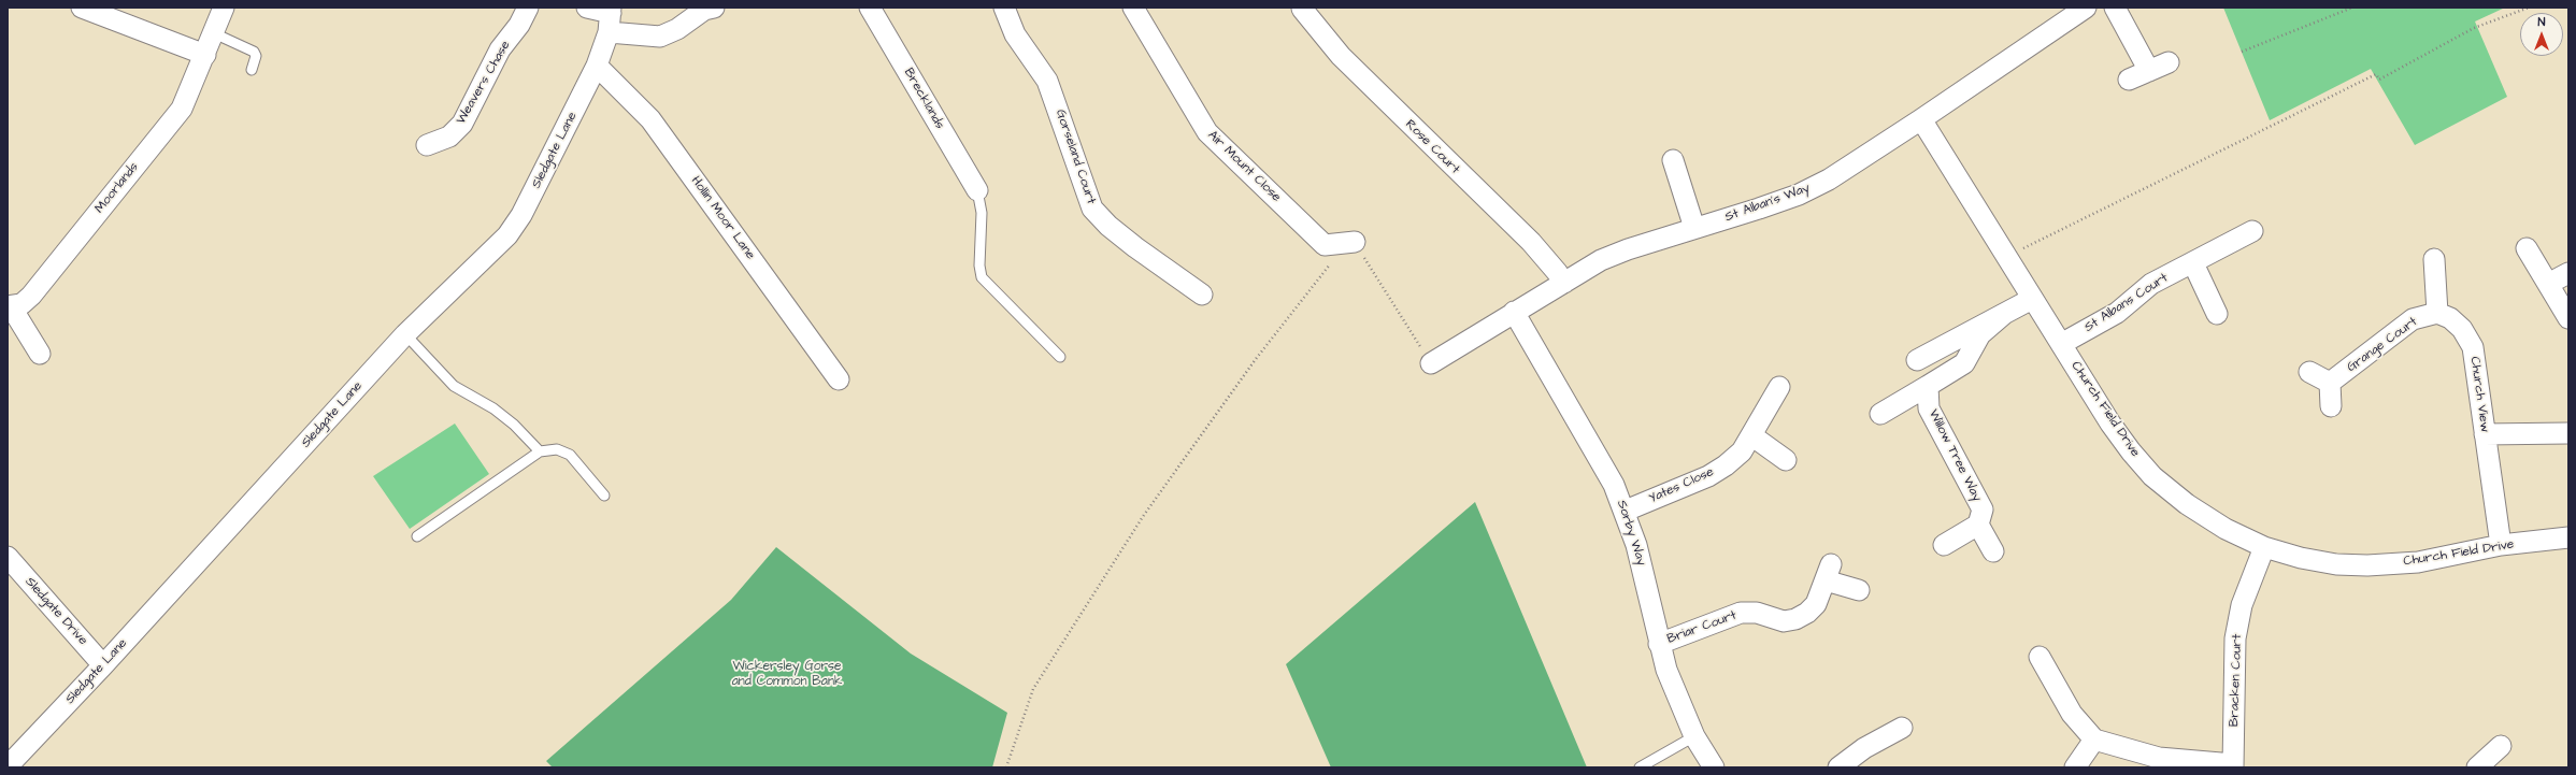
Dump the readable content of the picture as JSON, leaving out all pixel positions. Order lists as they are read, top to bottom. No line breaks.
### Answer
{"streets":{"street":["Weavers Chase","Brecklands","Rose Court","Sledgate Lane","Gorseland Court","Air Mount Close","Moorlands","St Alban's Way","Hollin Moor Lane","St Albans Court","Grange Court","Church View","Church Field Drive","Willow Tree Way","Yates Close","Sorby Way","Sledgate Drive","Briar Court","Bracken Court"]},"crossings":[["Rose Court","St Alban's Way"],["Sledgate Lane","Hollin Moor Lane"],["Sledgate Lane","Sledgate Drive"],["St Alban's Way","Church Field Drive"],["St Alban's Way","Sorby Way"],["St Albans Court","Church Field Drive"],["Grange Court","Church View"],["Church View","Church Field Drive"],["Church Field Drive","Bracken Court"],["Yates Close","Sorby Way"],["Sorby Way","Briar Court"]],"parks":["Wickersley Gorse and Common Bank"],"north":"top"}
